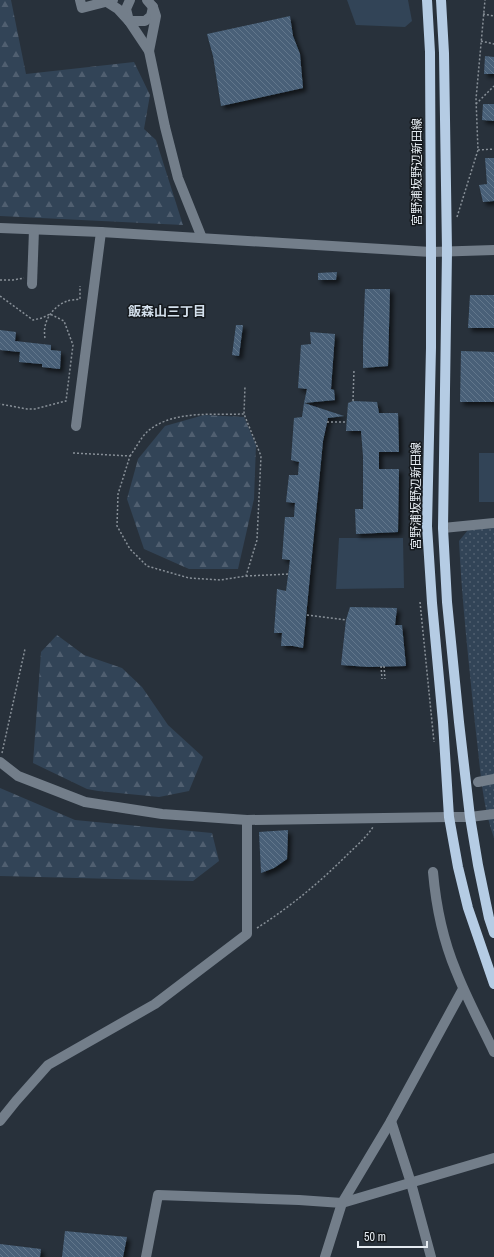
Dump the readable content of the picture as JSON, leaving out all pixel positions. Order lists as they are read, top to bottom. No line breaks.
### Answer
{"streets":{"main road":["宮野浦坂野辺新田線"]},"districts":["飯森山三丁目"],"scale_bar":"50 m"}
